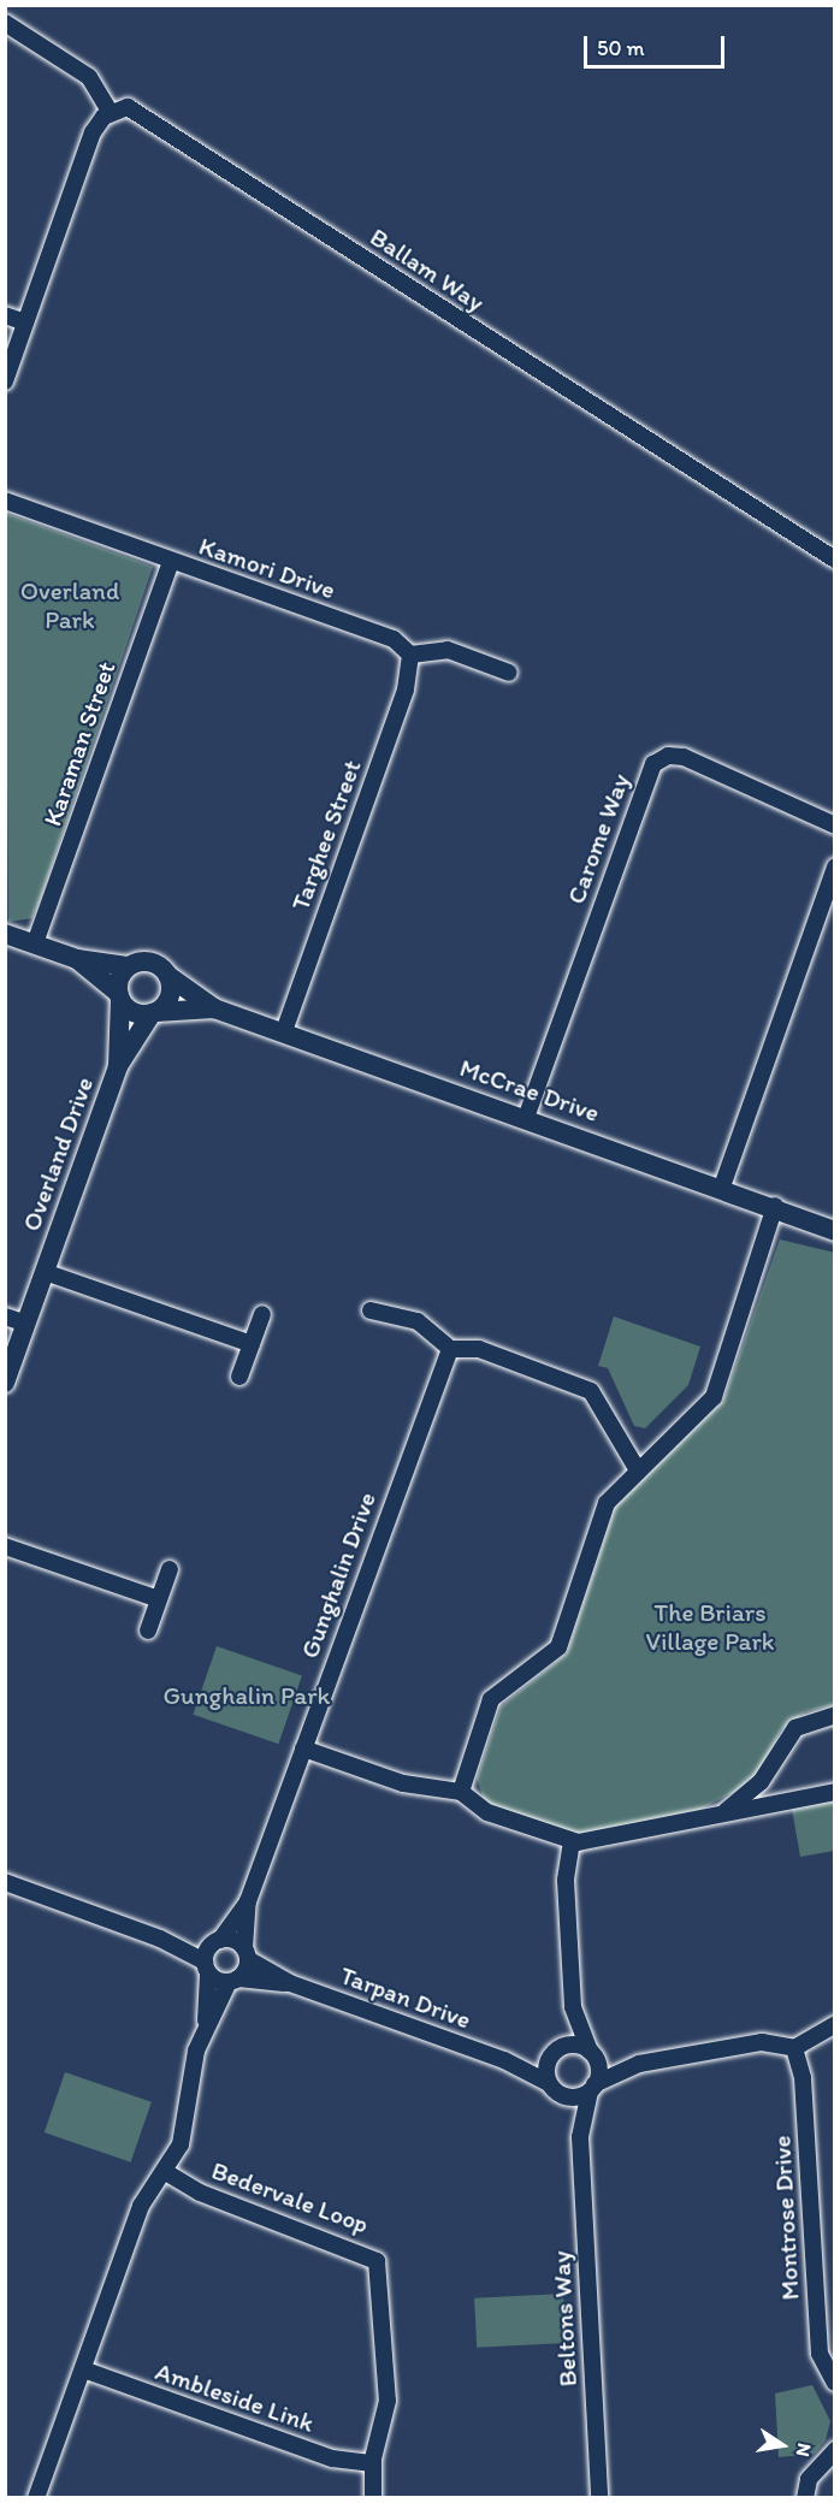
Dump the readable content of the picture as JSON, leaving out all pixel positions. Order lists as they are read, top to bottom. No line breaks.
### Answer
{"streets":{"street":["Ballam Way","Kamori Drive","Karaman Street","Targhee Street","Carome Way","McCrae Drive","Overland Drive","Gunghalin Drive","Tarpan Drive","Bedervale Loop","Montrose Drive","Beltons Way","Ambleside Link"]},"crossings":[["Kamori Drive","Karaman Street"],["Kamori Drive","Targhee Street"],["Targhee Street","McCrae Drive"],["Carome Way","McCrae Drive"],["McCrae Drive","Overland Drive"],["Gunghalin Drive","Tarpan Drive"],["Tarpan Drive","Beltons Way"],["Bedervale Loop","Ambleside Link"]],"parks":["Overland Park","The Briars Village Park","Gunghalin Park"],"scale_bar":"50 m","north":"right"}
